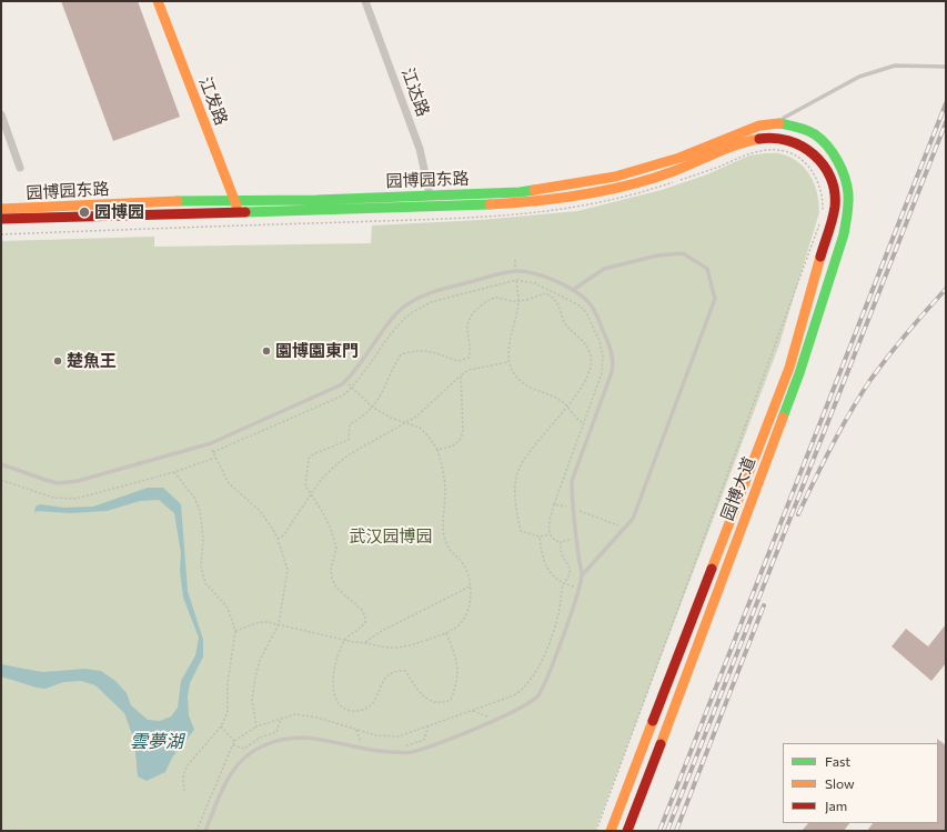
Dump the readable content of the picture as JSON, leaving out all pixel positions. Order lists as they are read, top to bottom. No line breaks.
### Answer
{"streets":{"main road":["江发路","园博园东路","园博大道"],"street":["江达路"]},"crossings":[["江达路","园博园东路"],["江发路","园博园东路"],["园博园东路","园博大道"]],"water":["雲夢湖"],"parks":["武汉园博园"],"places":["园博园","園博園東門","楚魚王"],"legend":["Fast","Slow","Jam"]}
